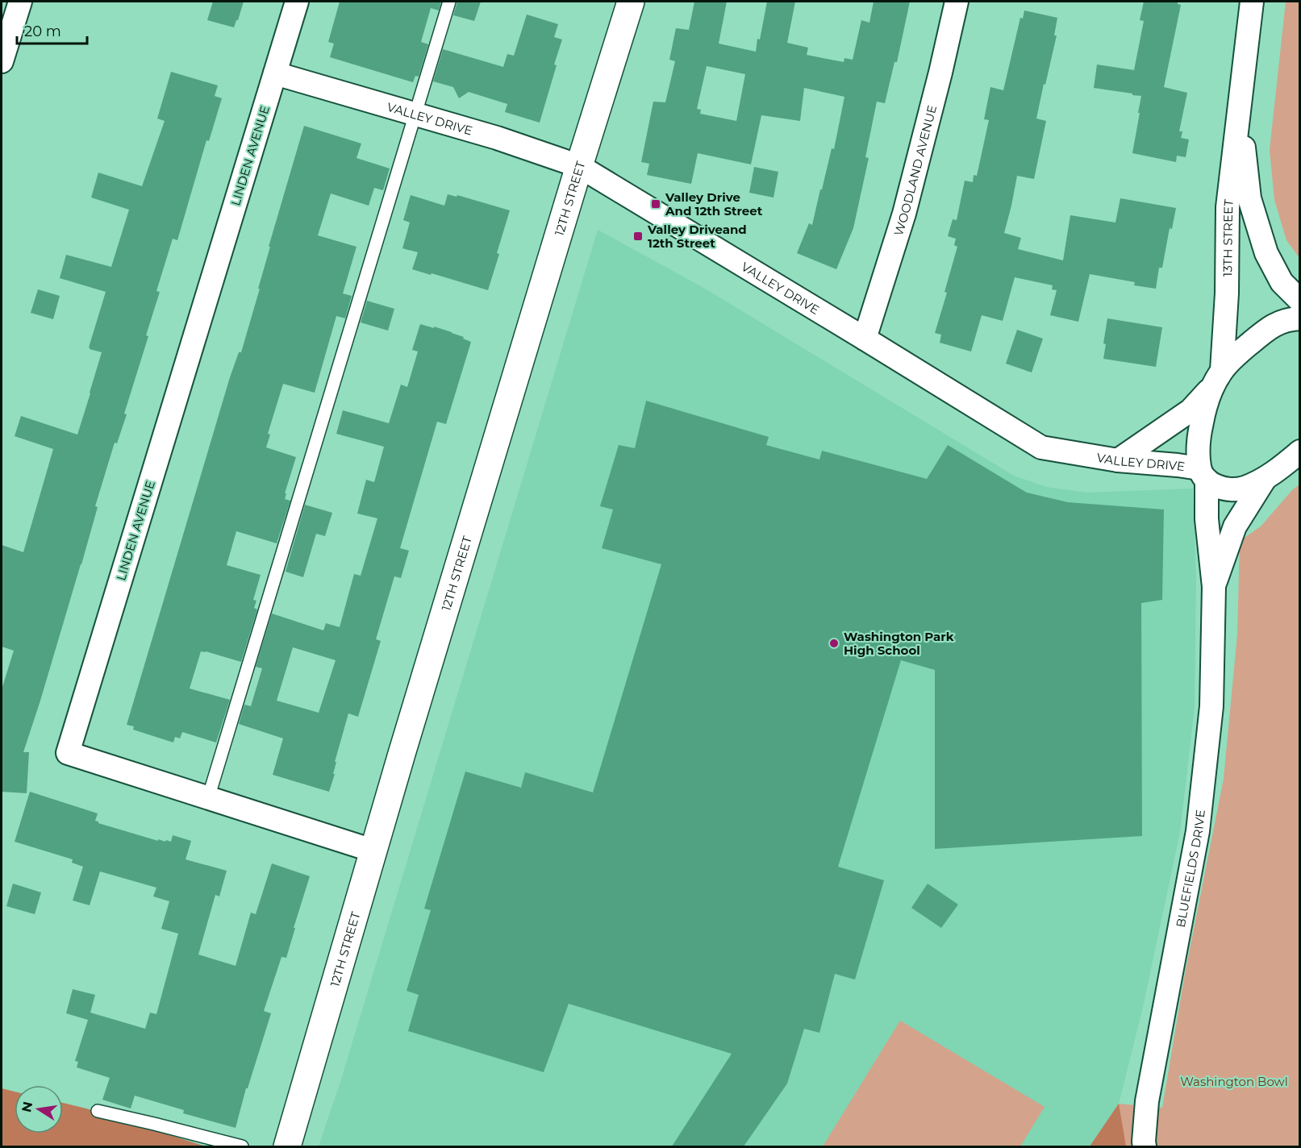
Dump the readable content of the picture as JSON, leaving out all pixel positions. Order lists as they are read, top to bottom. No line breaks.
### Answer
{"streets":{"street":["VALLEY DRIVE","LINDEN AVENUE","WOODLAND AVENUE","12TH STREET","13TH STREET","BLUEFIELDS DRIVE"]},"crossings":[["VALLEY DRIVE","LINDEN AVENUE"],["VALLEY DRIVE","WOODLAND AVENUE"],["VALLEY DRIVE","12TH STREET"],["VALLEY DRIVE","BLUEFIELDS DRIVE"],["LINDEN AVENUE","12TH STREET"],["13TH STREET","BLUEFIELDS DRIVE"]],"parks":["Washington Bowl"],"places":{"transit":["Valley Drive And 12th Street","Valley Driveand 12th Street"],"other":["Washington Park High School"]},"scale_bar":"20 m","north":"left"}
